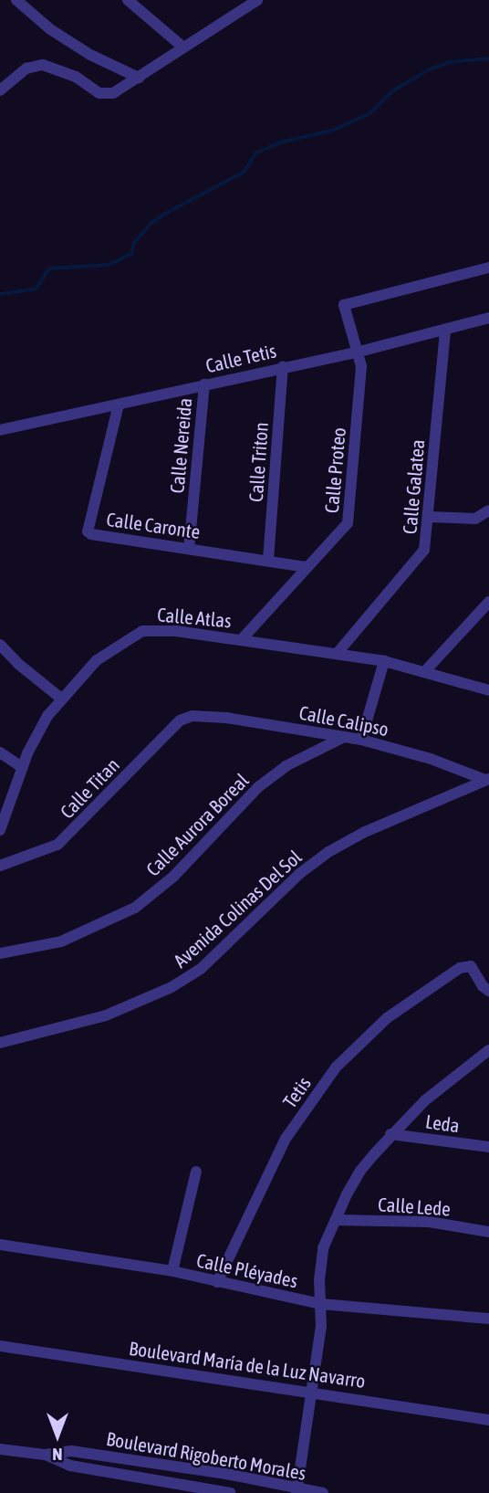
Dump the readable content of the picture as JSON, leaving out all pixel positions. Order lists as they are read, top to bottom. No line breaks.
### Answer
{"streets":{"street":["Calle Tetis","Calle Nereida","Calle Triton","Calle Proteo","Calle Galatea","Calle Caronte","Calle Atlas","Calle Calipso","Calle Titan","Calle Aurora Boreal","Avenida Colinas Del Sol","Tetis","Leda","Calle Lede","Calle Pléyades","Boulevard María de la Luz Navarro","Boulevard Rigoberto Morales"]},"crossings":[["Calle Tetis","Calle Nereida"],["Calle Tetis","Calle Triton"],["Calle Tetis","Calle Proteo"],["Calle Tetis","Calle Galatea"],["Calle Tetis","Calle Caronte"],["Calle Nereida","Calle Caronte"],["Calle Triton","Calle Caronte"],["Calle Proteo","Calle Caronte"],["Calle Proteo","Calle Atlas"],["Calle Galatea","Calle Atlas"],["Calle Calipso","Calle Titan"],["Calle Calipso","Calle Aurora Boreal"],["Calle Calipso","Avenida Colinas Del Sol"],["Tetis","Calle Pléyades"]],"north":"bottom"}
